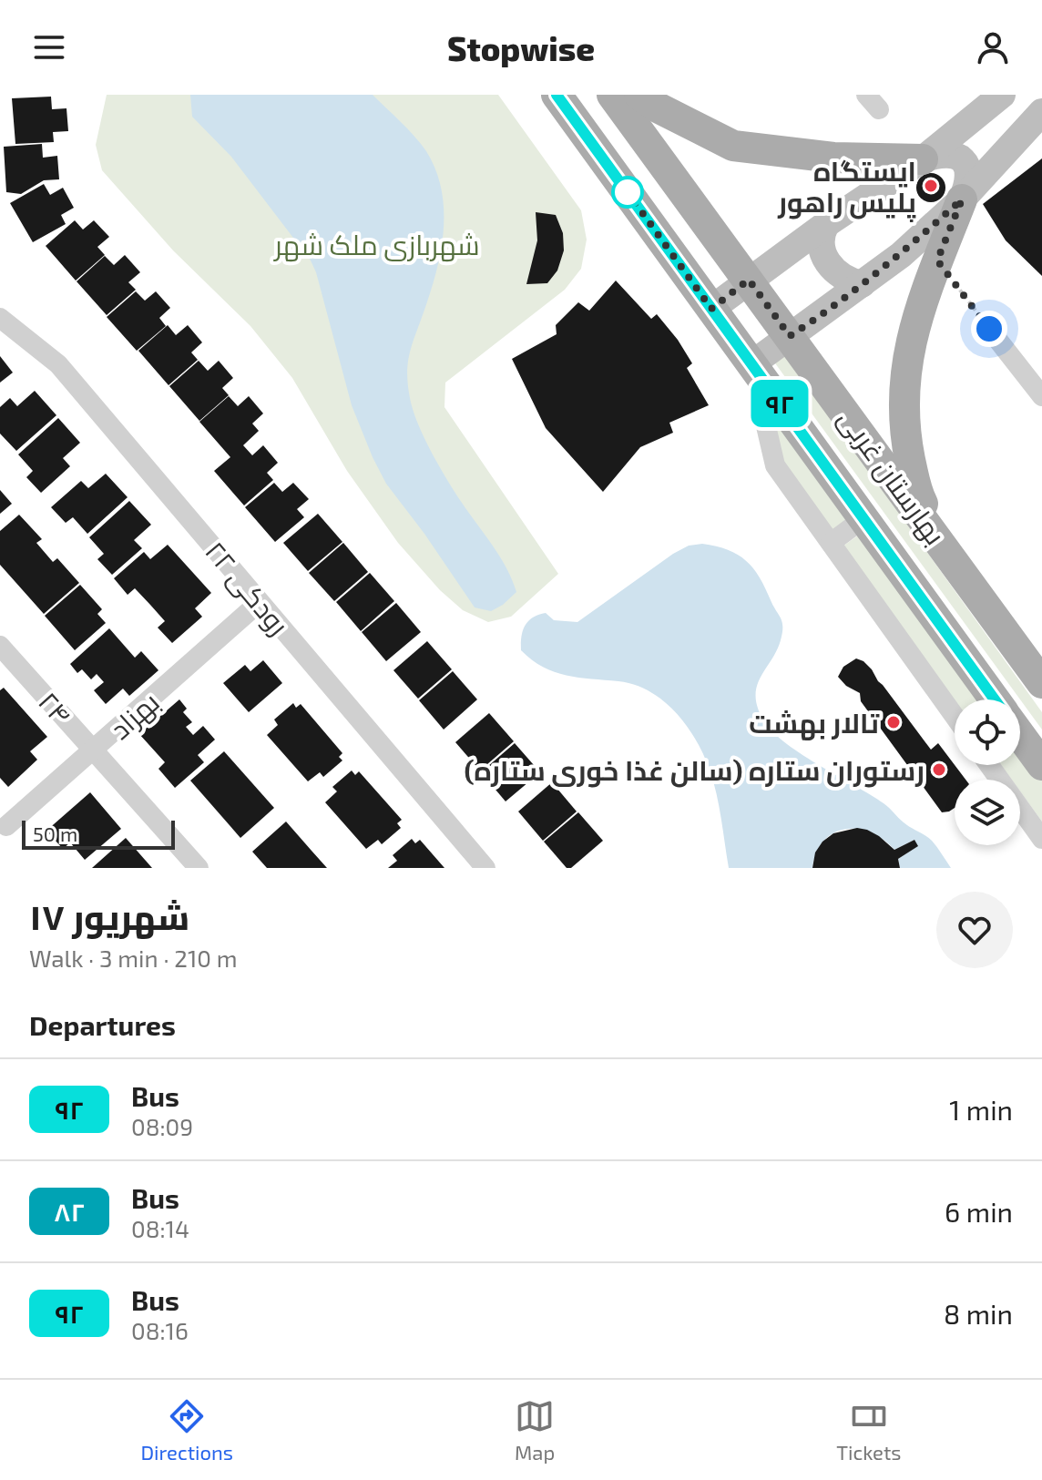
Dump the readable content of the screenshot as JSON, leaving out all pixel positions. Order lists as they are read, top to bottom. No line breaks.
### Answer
{"streets":{"main road":["بهارستان غربی"],"street":["رودکی ۲۲","۲۴","بهزاد"]},"crossings":[["رودکی ۲۲","بهزاد"],["۲۴","بهزاد"]],"parks":["شهربازی ملک شهر"],"places":["ایستگاه پلیس راهور","تالار بهشت","رستوران ستاره (سالن غذا خوری ستاره)"],"lines":["bus line ۹۲"],"scale_bar":"50 m","page":{"header":"Stopwise","on_map":"۹۲","scale":"50 m","heading":[["۱۷ شهریور","Walk · 3 min · 210 m"],"Departures"],"list":[{"mark":"۹۲","name":"Bus","note":"08:09","value":"1 min"},{"mark":"۸۲","name":"Bus","note":"08:14","value":"6 min"},{"mark":"۹۲","name":"Bus","note":"08:16","value":"8 min"}],"tabs":["Directions","Map","Tickets"]}}
